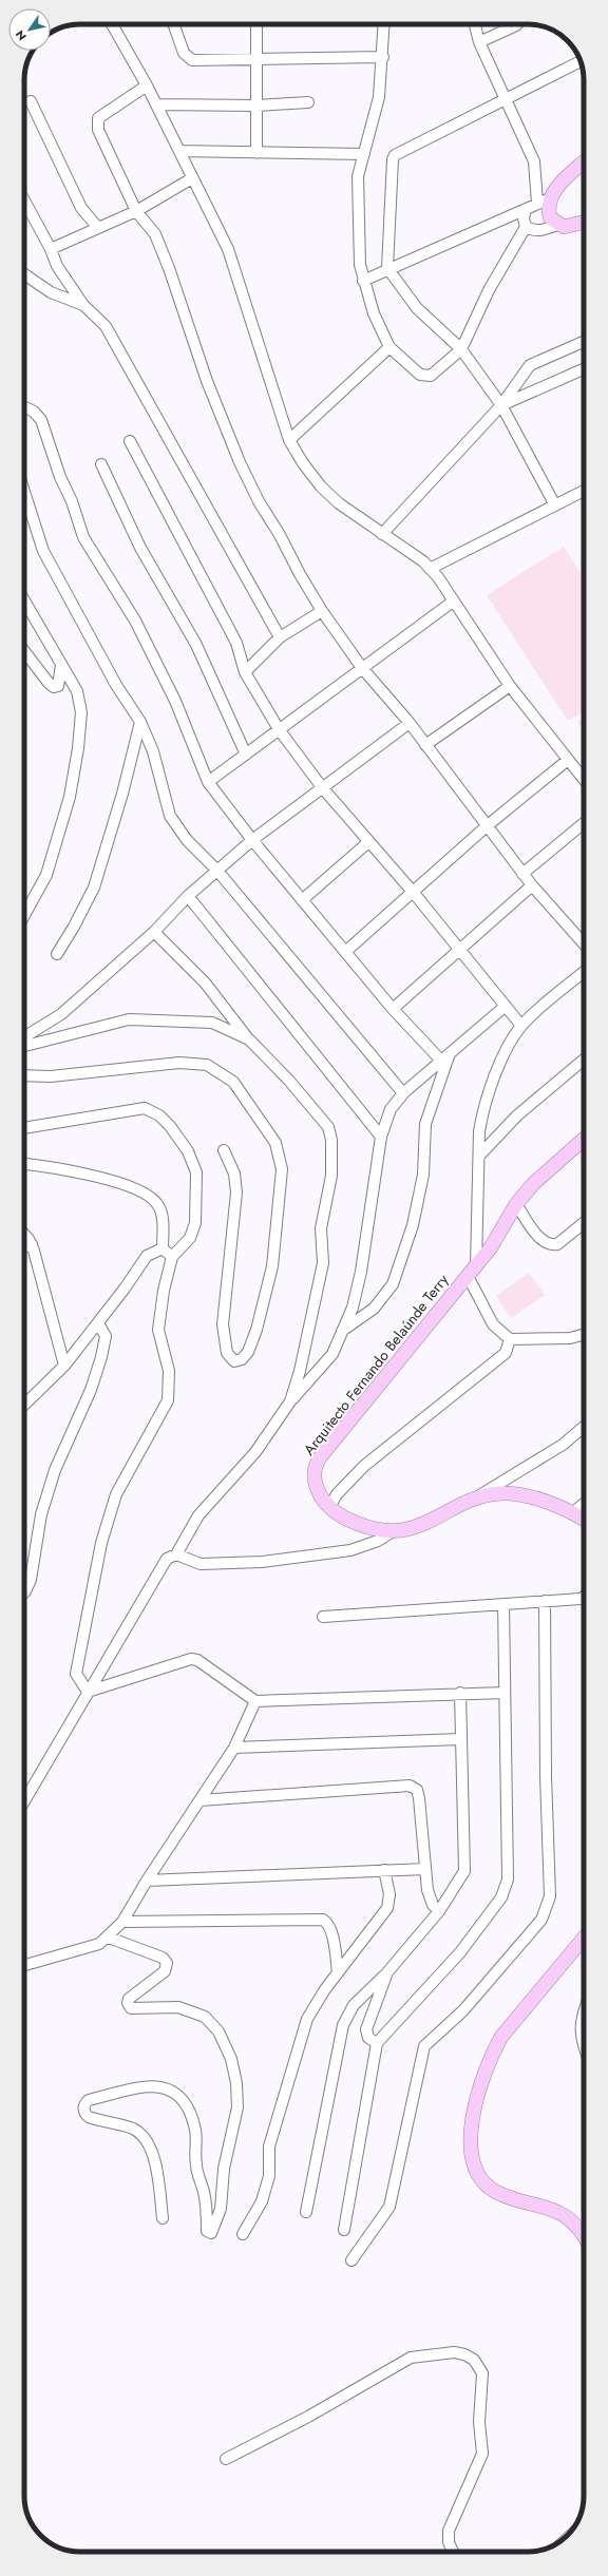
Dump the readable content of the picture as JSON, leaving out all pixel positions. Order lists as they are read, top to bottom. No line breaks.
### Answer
{"streets":{"main road":["Arquitecto Fernando Belaúnde Terry"]},"north":"bottom left"}
